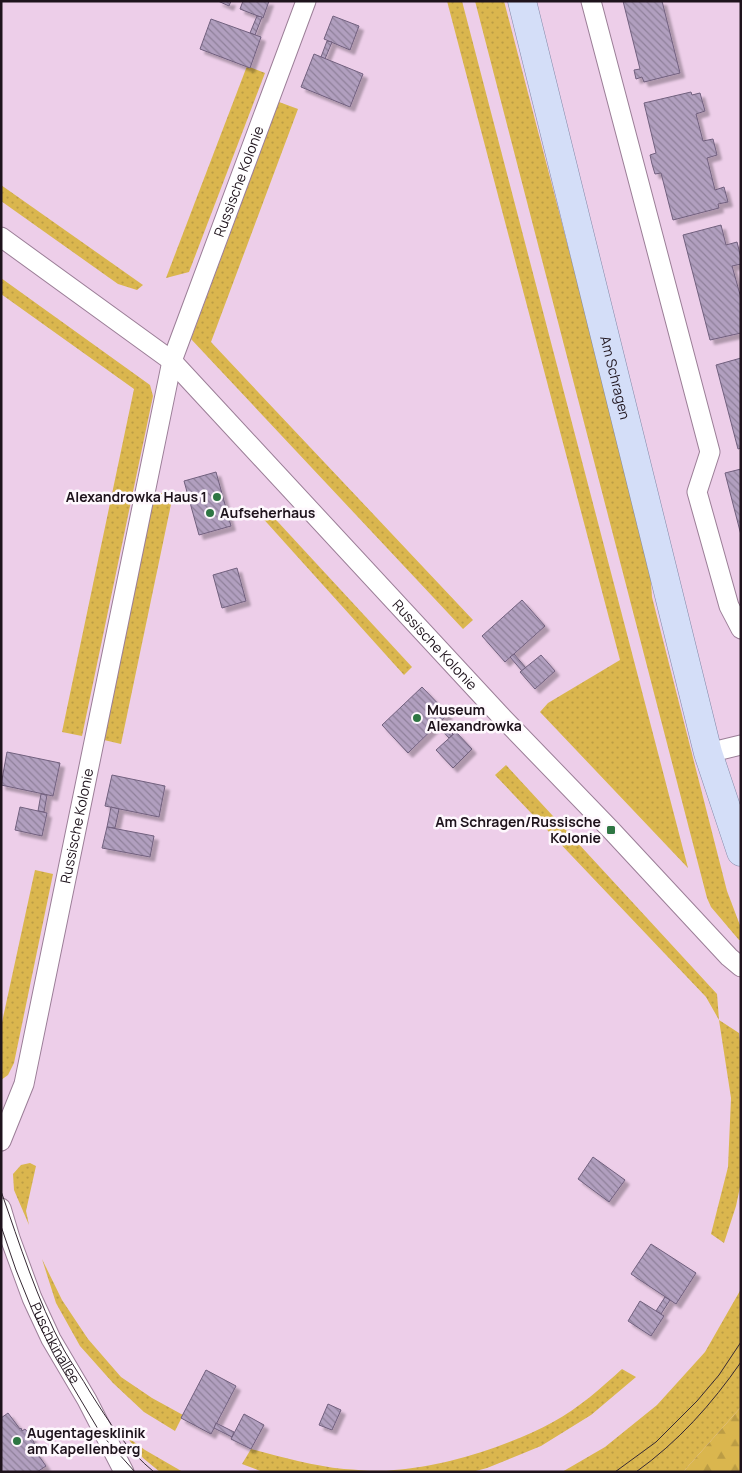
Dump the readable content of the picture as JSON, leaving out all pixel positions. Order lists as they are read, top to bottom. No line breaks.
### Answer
{"streets":{"main road":["Am Schragen"],"street":["Russische Kolonie","Puschkinallee"]},"places":{"other":["Alexandrowka Haus 1","Aufseherhaus","Museum Alexandrowka","Augentagesklinik am Kapellenberg"],"transit":["Am Schragen/Russische Kolonie"]}}
